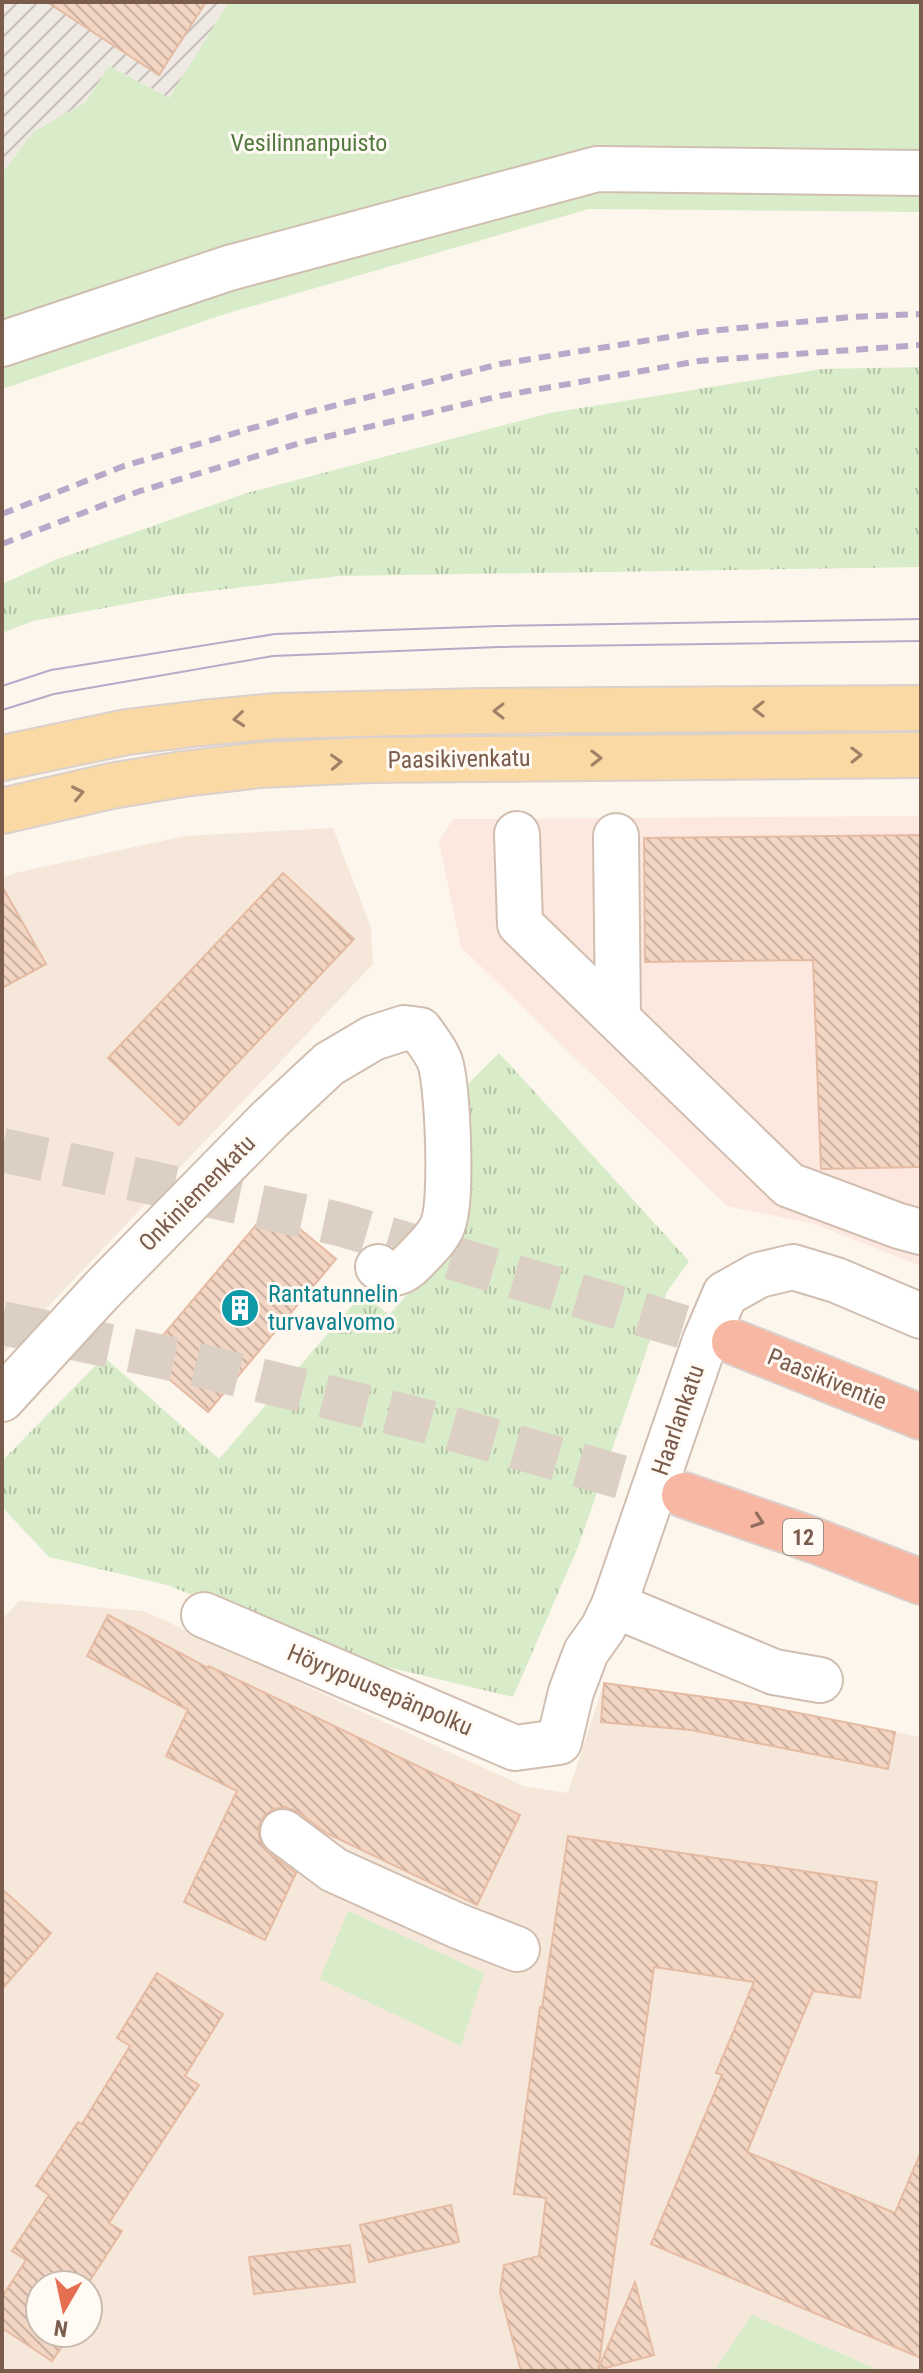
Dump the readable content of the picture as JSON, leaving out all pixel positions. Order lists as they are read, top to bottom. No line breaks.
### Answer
{"streets":{"highway":["Paasikiventie","12"],"main road":["Paasikivenkatu"],"street":["Onkiniemenkatu","Haarlankatu","Höyrypuusepänpolku"]},"crossings":[["Haarlankatu","Höyrypuusepänpolku"]],"parks":["Vesilinnanpuisto"],"places":{"building":["Rantatunnelin turvavalvomo"]},"north":"bottom"}
